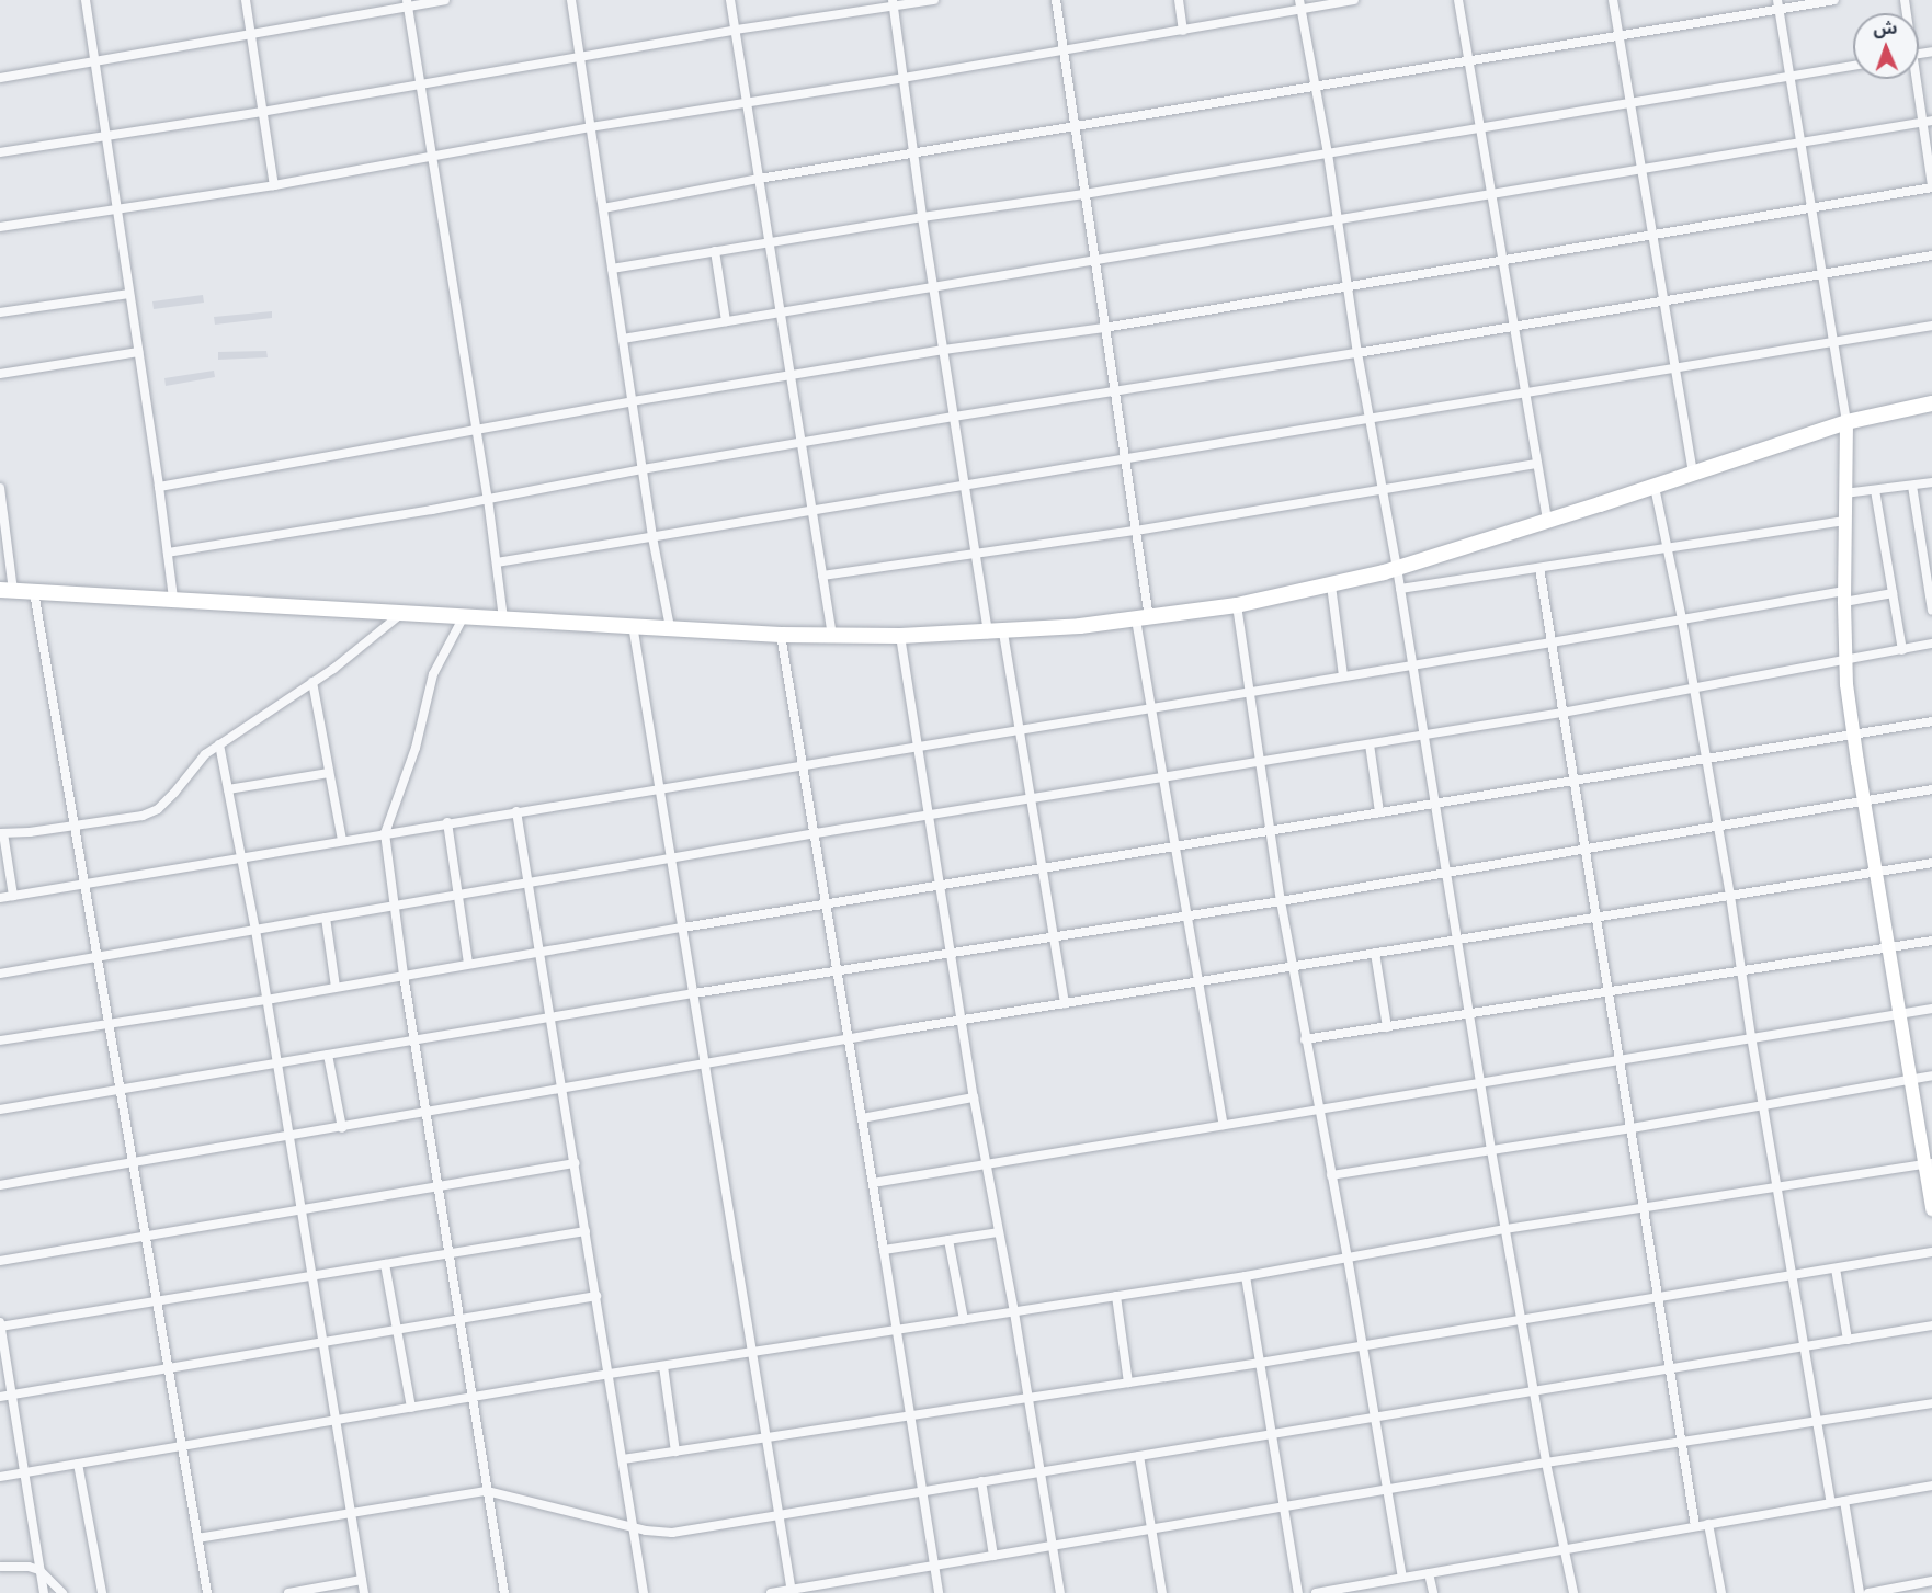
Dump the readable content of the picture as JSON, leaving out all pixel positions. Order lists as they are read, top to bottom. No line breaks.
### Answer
{"north":"top"}
